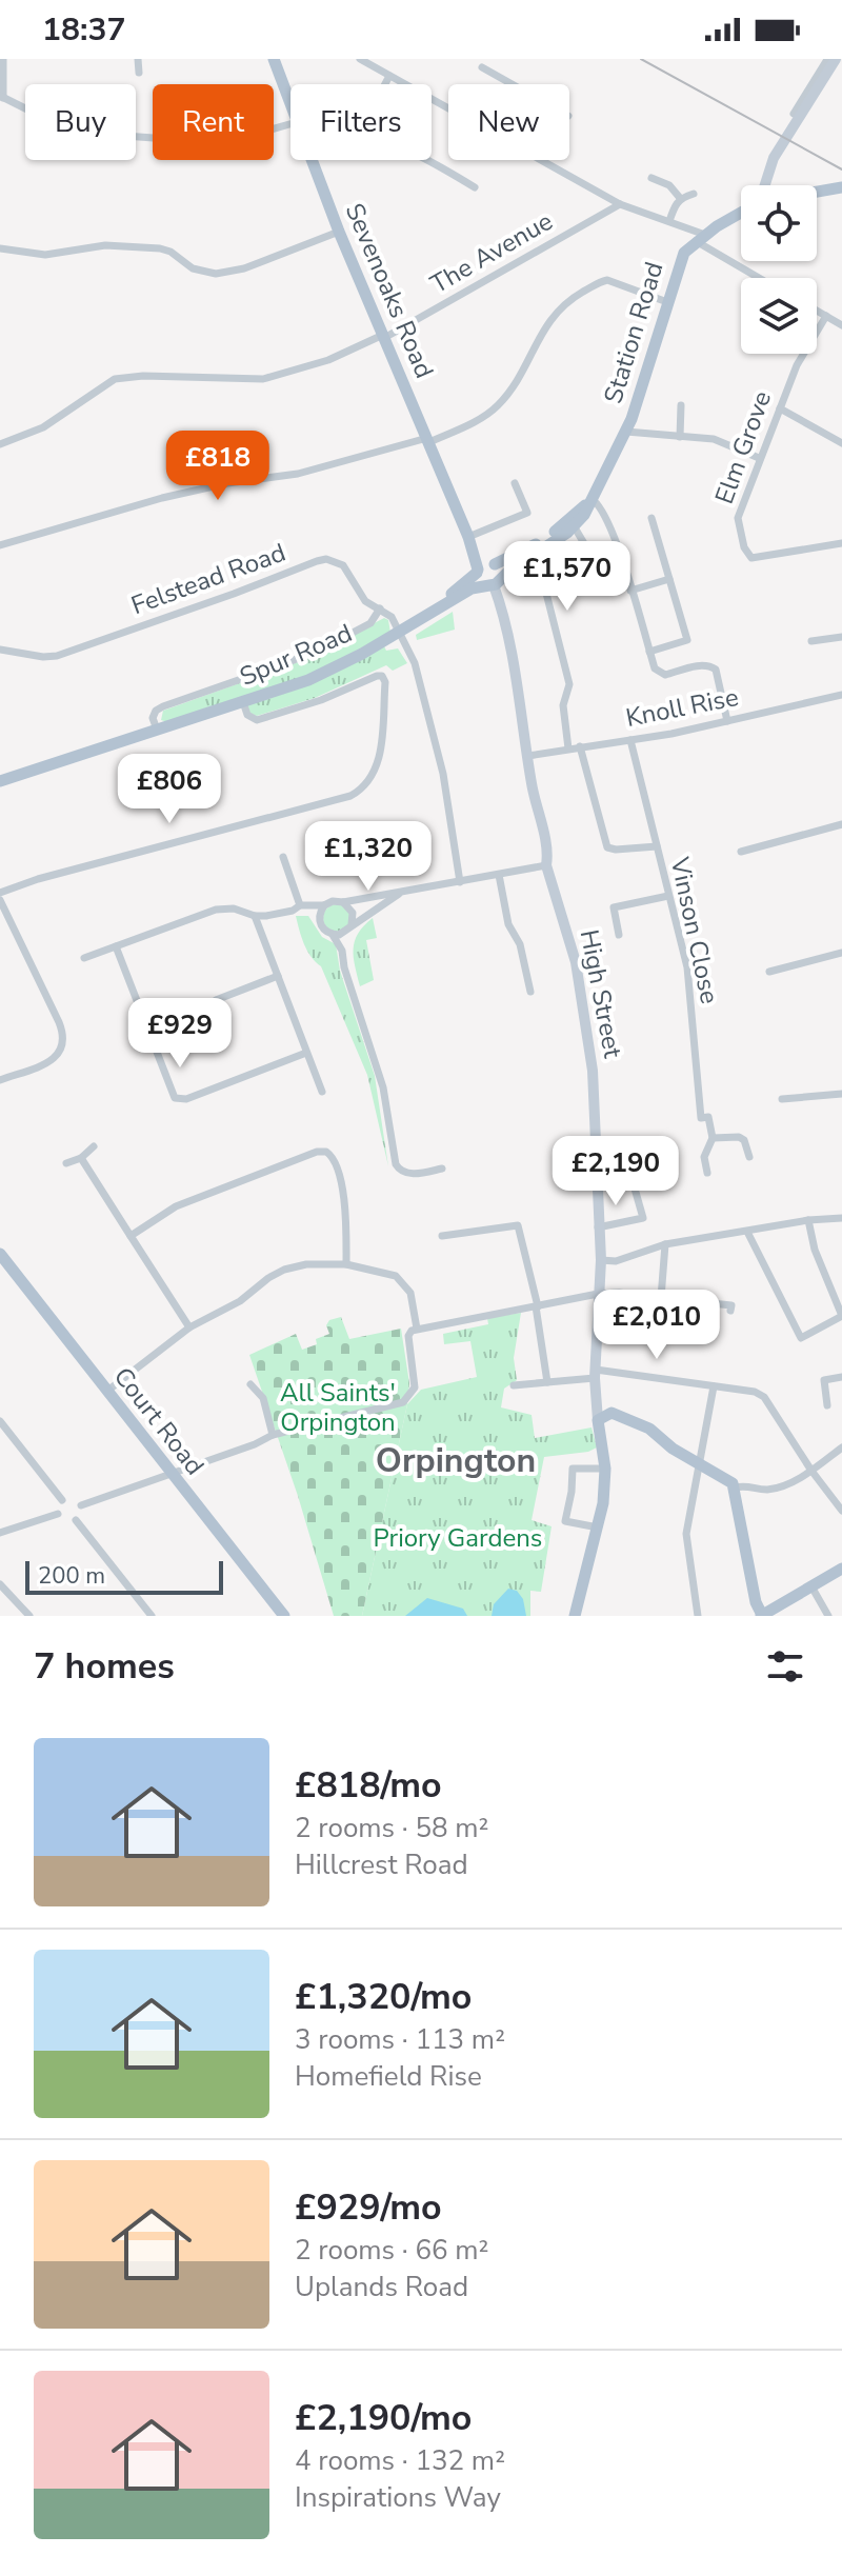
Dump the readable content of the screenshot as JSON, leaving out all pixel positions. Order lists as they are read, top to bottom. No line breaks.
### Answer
{"streets":{"main road":["Sevenoaks Road","Station Road","Spur Road","High Street","Court Road"],"street":["The Avenue","Elm Grove","Felstead Road","Knoll Rise","Vinson Close"]},"crossings":[["The Avenue","Sevenoaks Road"],["Sevenoaks Road","Station Road"],["Sevenoaks Road","Spur Road"],["Sevenoaks Road","High Street"],["Station Road","Spur Road"],["Station Road","High Street"],["Felstead Road","Spur Road"],["Spur Road","High Street"],["Knoll Rise","Vinson Close"],["Knoll Rise","High Street"]],"districts":["Orpington"],"parks":["All Saints' Orpington","Priory Gardens"],"scale_bar":"200 m","page":{"status":"18:37","chip":["Buy","Rent","Filters","New"],"price":["£818","£1,570","£806","£1,320","£929","£2,190","£2,010"],"scale":"200 m","heading":"7 homes","list":[{"name":"£818/mo","note":"2 rooms · 58 m² · Hillcrest Road"},{"name":"£1,320/mo","note":"3 rooms · 113 m² · Homefield Rise"},{"name":"£929/mo","note":"2 rooms · 66 m² · Uplands Road"},{"name":"£2,190/mo","note":"4 rooms · 132 m² · Inspirations Way"}]}}
